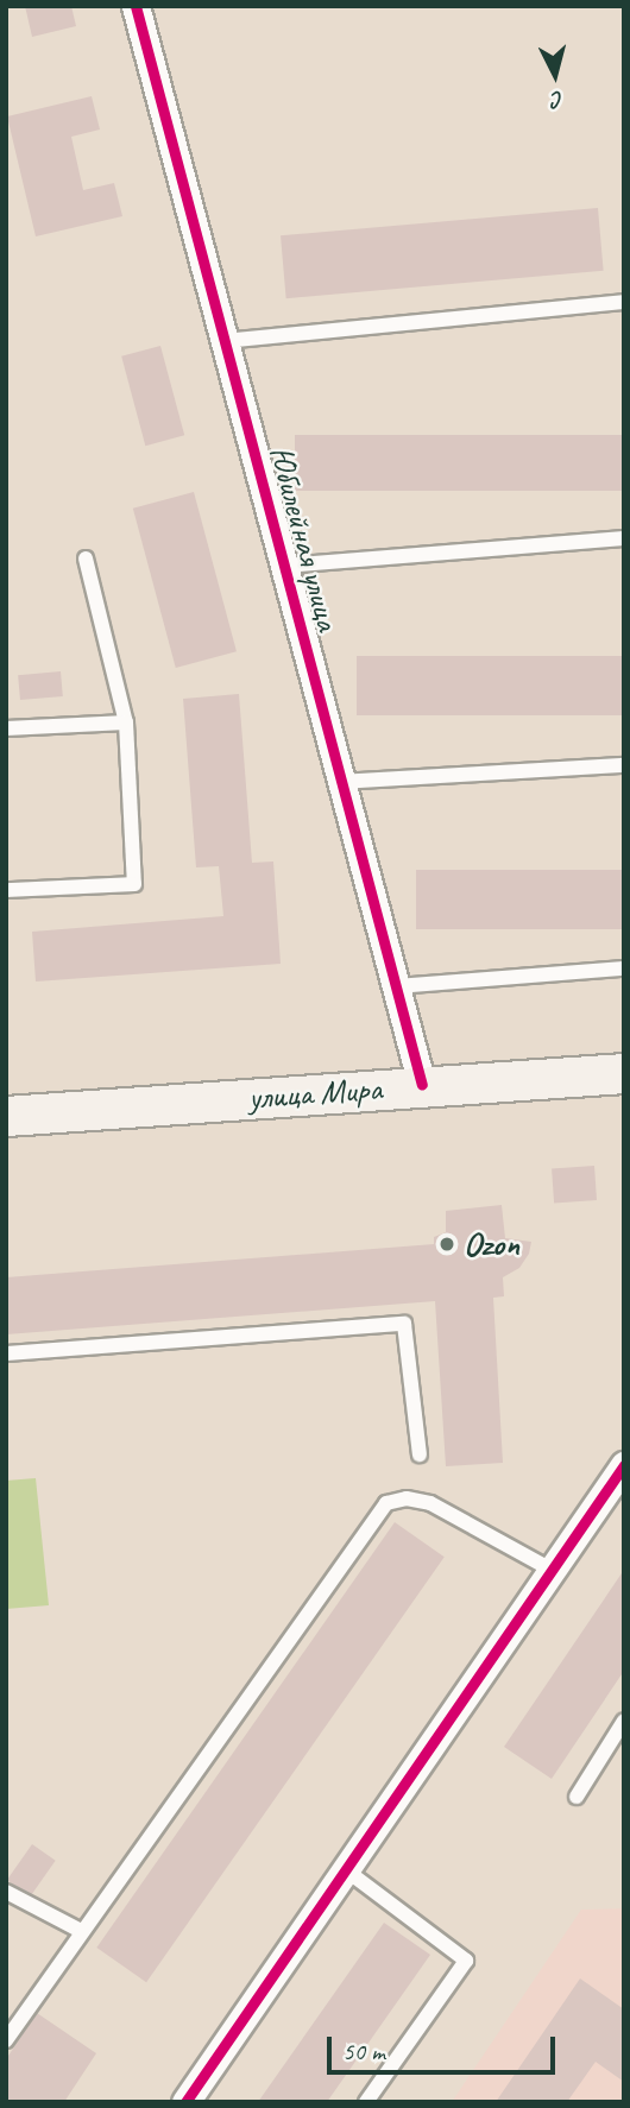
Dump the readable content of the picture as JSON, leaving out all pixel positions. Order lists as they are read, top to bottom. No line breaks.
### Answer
{"streets":{"street":["Юбилейная улица","улица Мира"]},"crossings":[["Юбилейная улица","улица Мира"]],"places":["Ozon"],"scale_bar":"50 m","north":"bottom"}
